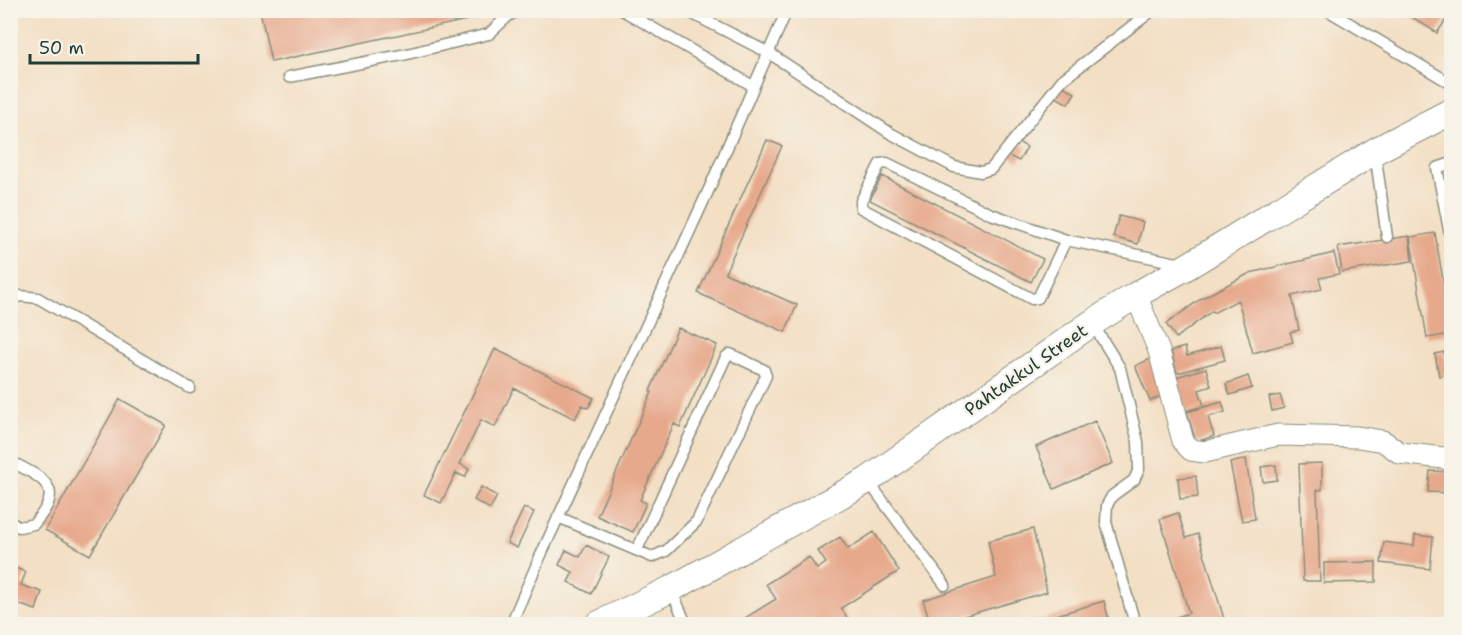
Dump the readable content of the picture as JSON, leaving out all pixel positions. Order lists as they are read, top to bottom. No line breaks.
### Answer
{"streets":{"street":["Pahtakkul Street"]},"scale_bar":"50 m"}
